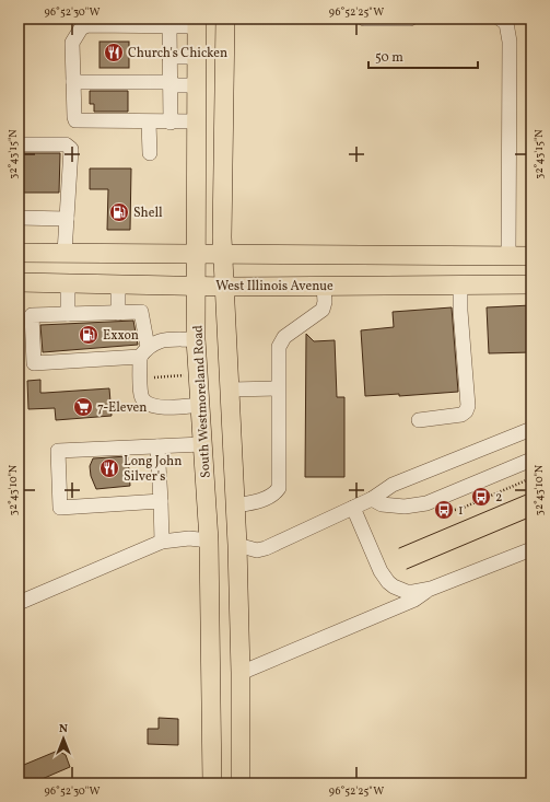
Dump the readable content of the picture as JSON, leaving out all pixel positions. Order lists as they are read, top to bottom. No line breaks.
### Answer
{"streets":{"main road":["West Illinois Avenue","South Westmoreland Road"]},"crossings":[["West Illinois Avenue","South Westmoreland Road"]],"places":{"restaurant":["Church's Chicken","Long John Silver's"],"fuel station":["Shell","Exxon"],"supermarket":["7-Eleven"],"bus stop":["2","1"]},"scale_bar":"50 m","north":"top","coordinates":["96°52'30\"W","96°52'25\"W","32°43'15\"N","32°43'10\"N"]}
